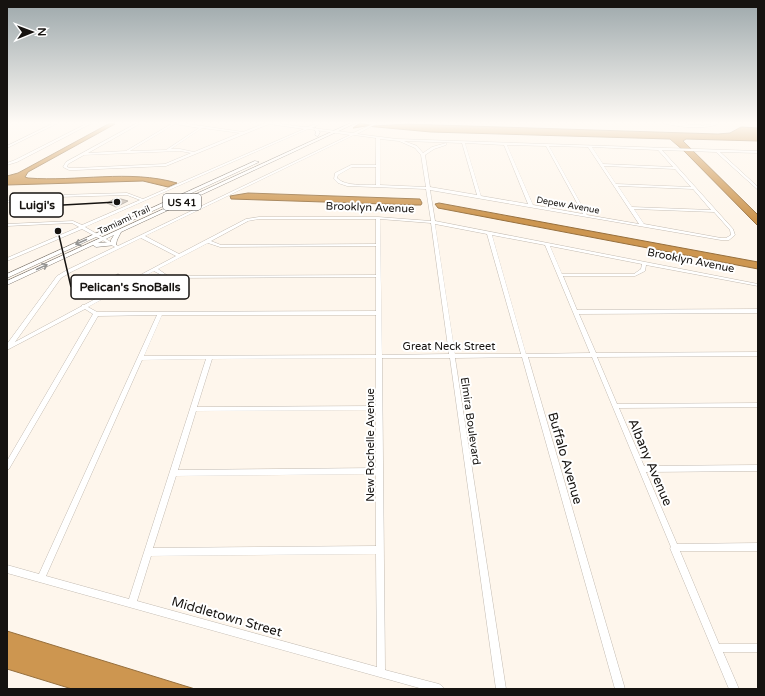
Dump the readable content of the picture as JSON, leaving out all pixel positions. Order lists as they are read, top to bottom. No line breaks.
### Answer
{"streets":{"main road":["US 41","Tamiami Trail"],"street":["Depew Avenue","Brooklyn Avenue","Great Neck Street","Elmira Boulevard","New Rochelle Avenue","Buffalo Avenue","Albany Avenue","Middletown Street"]},"crossings":[["Depew Avenue","Elmira Boulevard"],["Brooklyn Avenue","Tamiami Trail"],["Brooklyn Avenue","Elmira Boulevard"],["Brooklyn Avenue","New Rochelle Avenue"],["Brooklyn Avenue","Buffalo Avenue"],["Brooklyn Avenue","Albany Avenue"],["Great Neck Street","Elmira Boulevard"],["Great Neck Street","New Rochelle Avenue"],["Great Neck Street","Buffalo Avenue"],["Great Neck Street","Albany Avenue"],["New Rochelle Avenue","Middletown Street"]],"places":["Luigi's","Pelican's SnoBalls"],"north":"right"}
